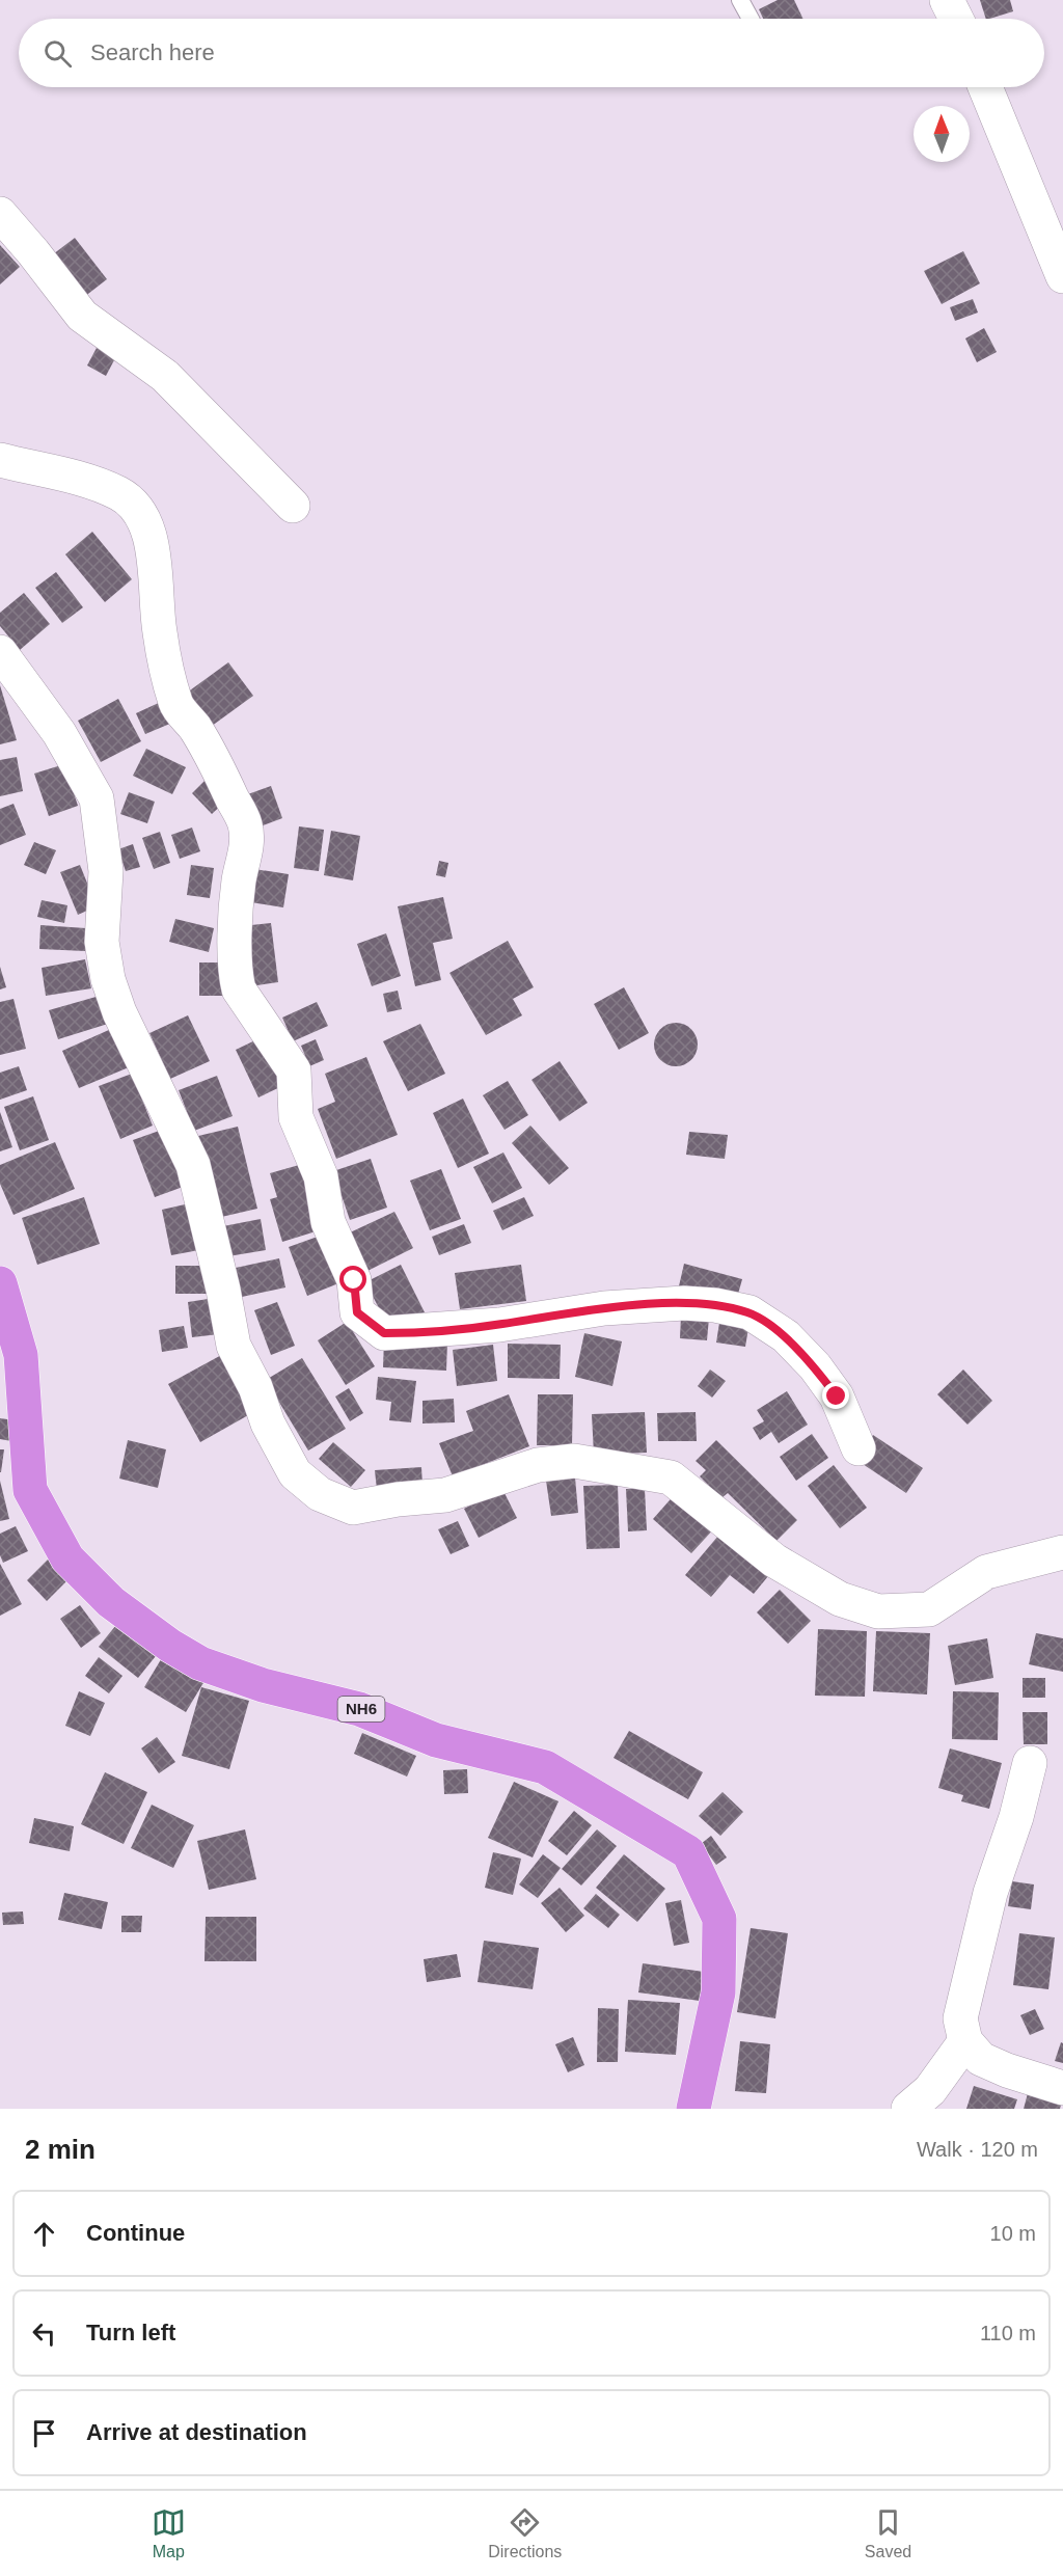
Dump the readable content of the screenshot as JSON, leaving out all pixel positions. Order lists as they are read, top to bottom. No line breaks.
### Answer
{"streets":{"highway":["NH6"]},"north":"top","page":{"search":"Search here","heading":["2 min","Walk · 120 m"],"list":[["Continue","10 m"],["Turn left","110 m"],"Arrive at destination"],"nav":["Map","Directions","Saved"]}}
